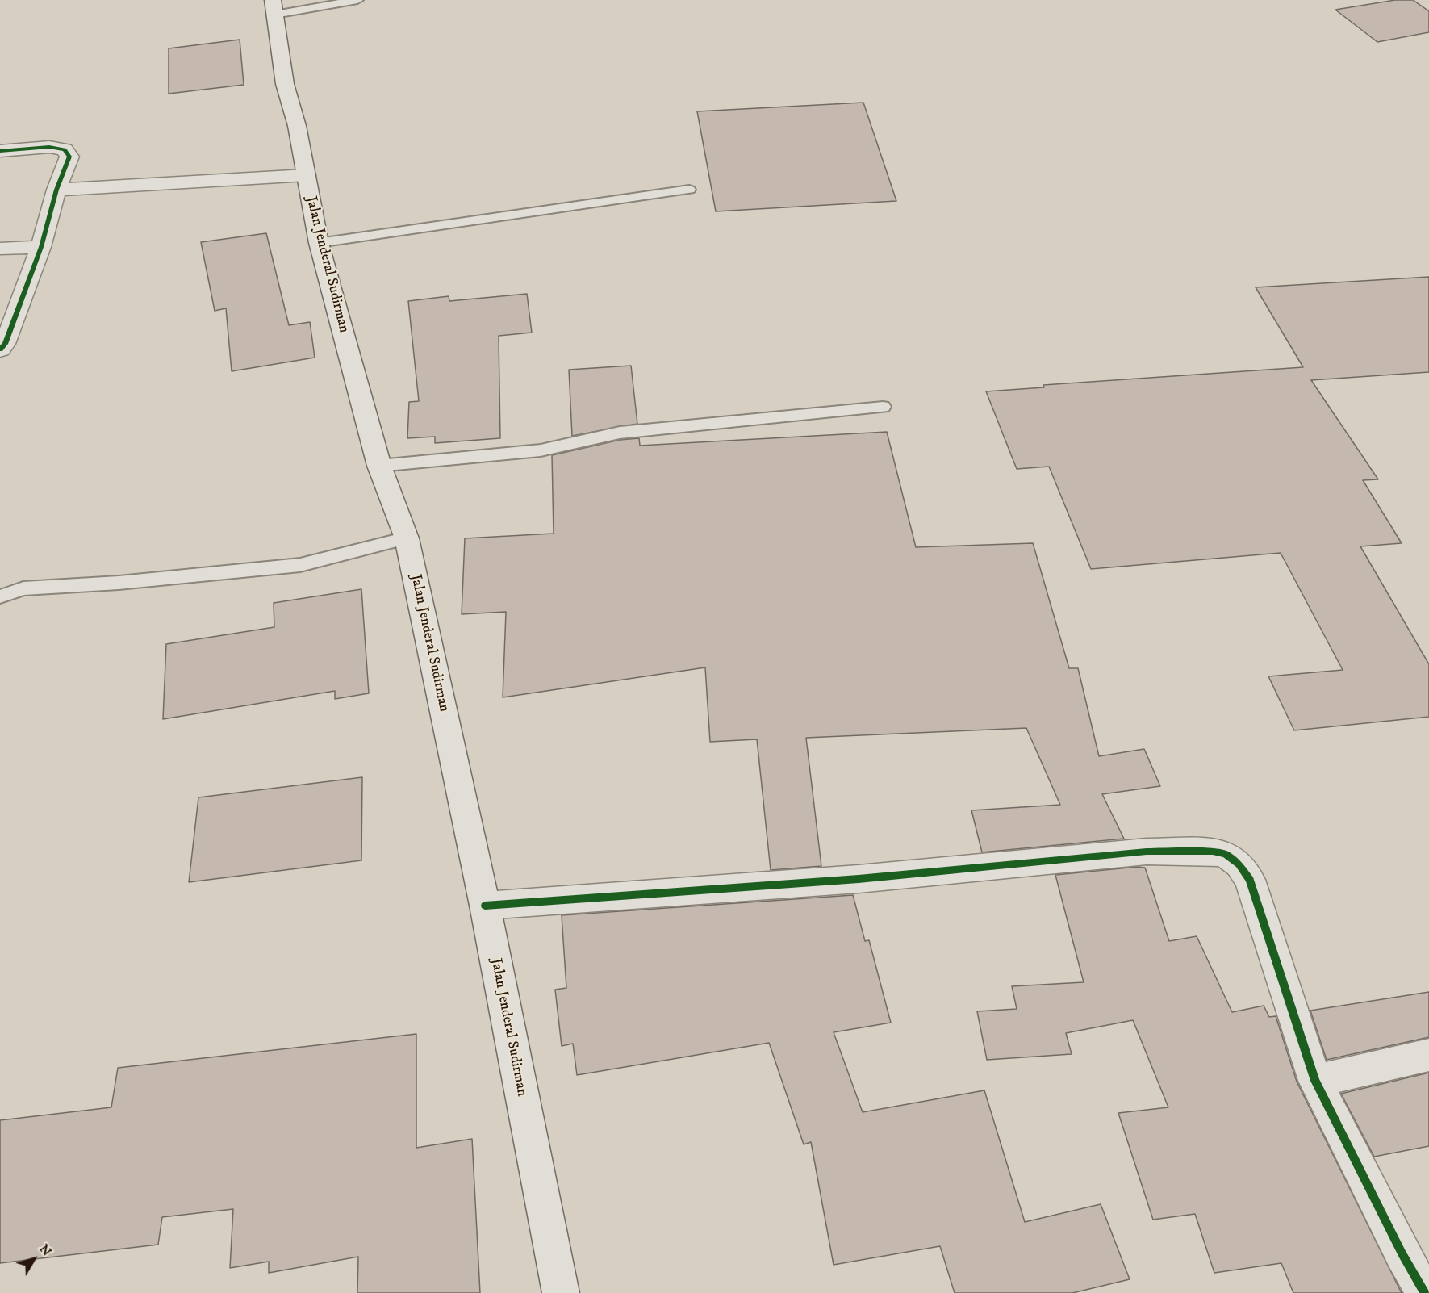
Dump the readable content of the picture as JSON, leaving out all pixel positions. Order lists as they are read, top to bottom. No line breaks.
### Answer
{"streets":{"street":["Jalan Jenderal Sudirman"]},"north":"top right"}
